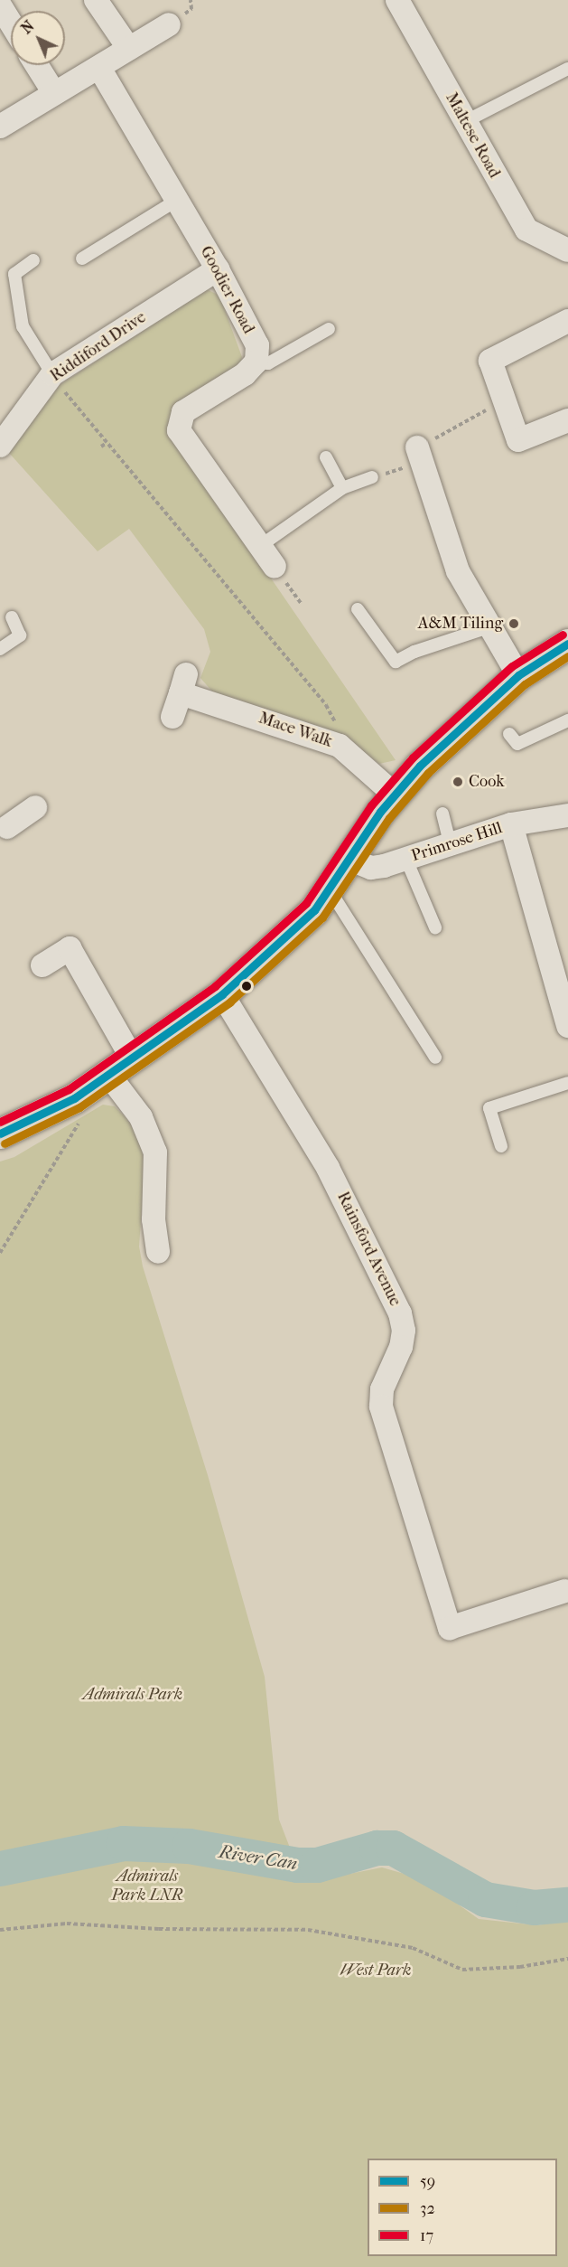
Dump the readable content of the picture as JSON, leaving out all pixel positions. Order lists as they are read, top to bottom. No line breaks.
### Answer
{"streets":{"street":["Maltese Road","Goodier Road","Riddiford Drive","Mace Walk","Primrose Hill","Rainsford Avenue"]},"crossings":[["Goodier Road","Riddiford Drive"]],"water":["River Can"],"parks":["Admirals Park","Admirals Park LNR","West Park"],"places":["A&M Tiling","Cook"],"lines":["transit line 17","transit line 59","transit line 32"],"legend":["59","32","17"],"north":"top left"}
